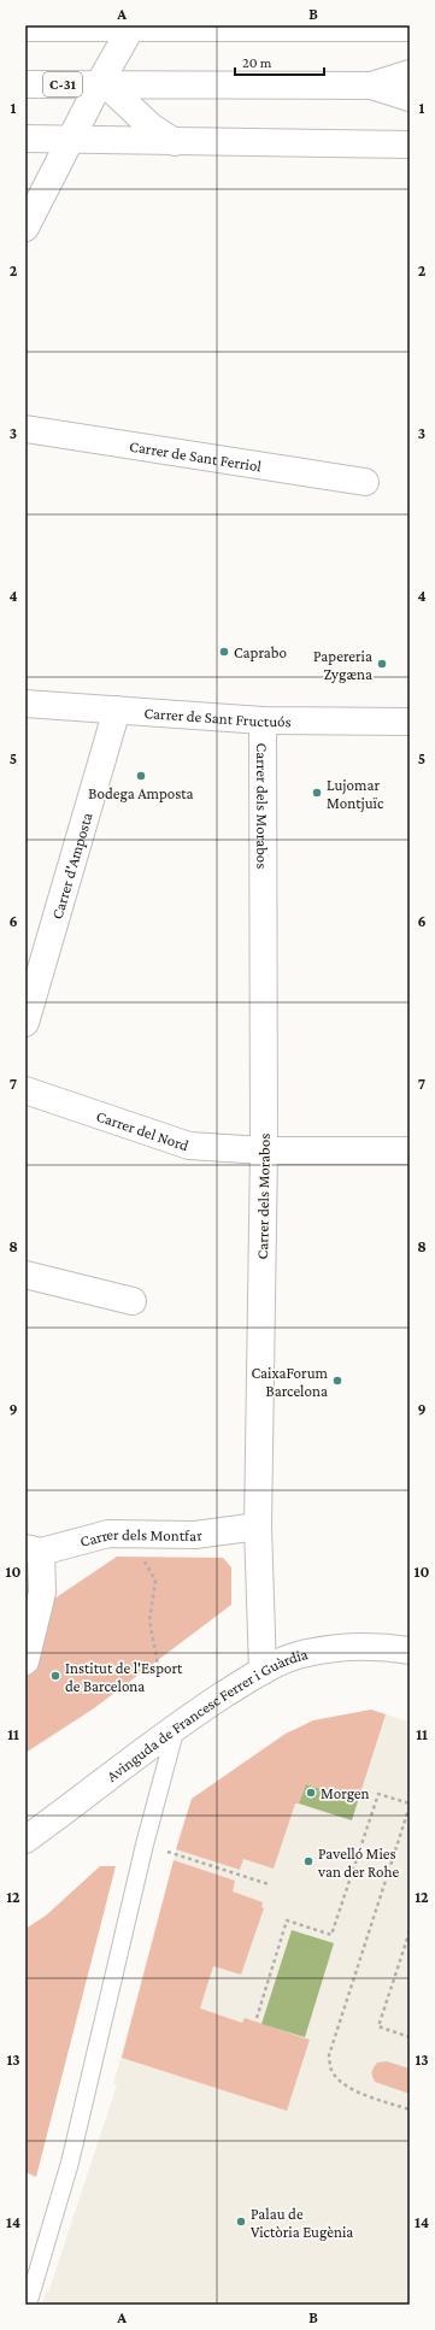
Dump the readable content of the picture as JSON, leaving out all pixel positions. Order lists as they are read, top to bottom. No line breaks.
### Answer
{"streets":{"street":["C-31","Carrer de Sant Ferriol","Carrer de Sant Fructuós","Carrer dels Morabos","Carrer d'Amposta","Carrer del Nord","Carrer dels Montfar","Avinguda de Francesc Ferrer i Guàrdia"]},"crossings":[["Carrer de Sant Fructuós","Carrer dels Morabos"],["Carrer de Sant Fructuós","Carrer d'Amposta"],["Carrer dels Morabos","Carrer del Nord"],["Carrer dels Morabos","Carrer dels Montfar"],["Carrer dels Morabos","Avinguda de Francesc Ferrer i Guàrdia"]],"places":["Caprabo","Papereria Zygæna","Bodega Amposta","Lujomar Montjuïc","CaixaForum Barcelona","Institut de l'Esport de Barcelona","Morgen","Pavelló Mies van der Rohe","Palau de Victòria Eugènia"],"scale_bar":"20 m","grid":{"columns":["A","B"],"rows":["1","2","3","4","5","6","7","8","9","10","11","12","13","14"]}}
